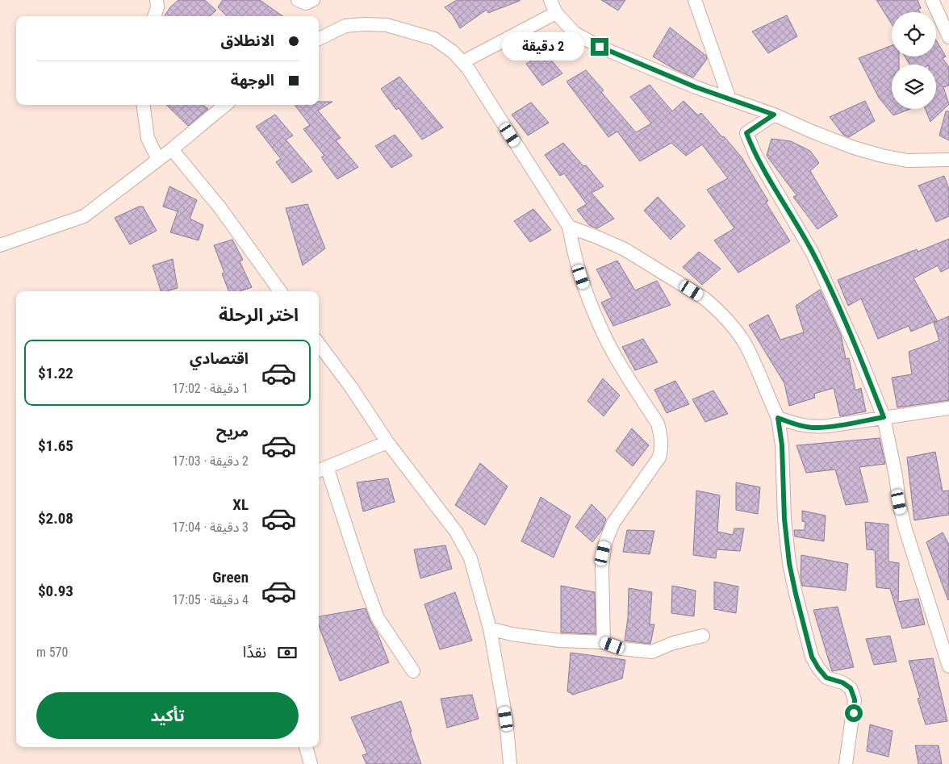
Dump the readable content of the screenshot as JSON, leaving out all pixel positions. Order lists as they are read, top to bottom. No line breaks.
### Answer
{"page":{"banner":["الانطلاق","الوجهة"],"bubble":"2 دقيقة","heading":"اختر الرحلة","list":[{"name":"اقتصادي","note":"1 دقيقة · 17:02","value":"$1.22"},{"name":"مريح","note":"2 دقيقة · 17:03","value":"$1.65"},{"name":"XL","note":"3 دقيقة · 17:04","value":"$2.08"},{"name":"Green","note":"4 دقيقة · 17:05","value":"$0.93"}],"pay":["نقدًا","570 m"],"buttons":"تأكيد"}}
